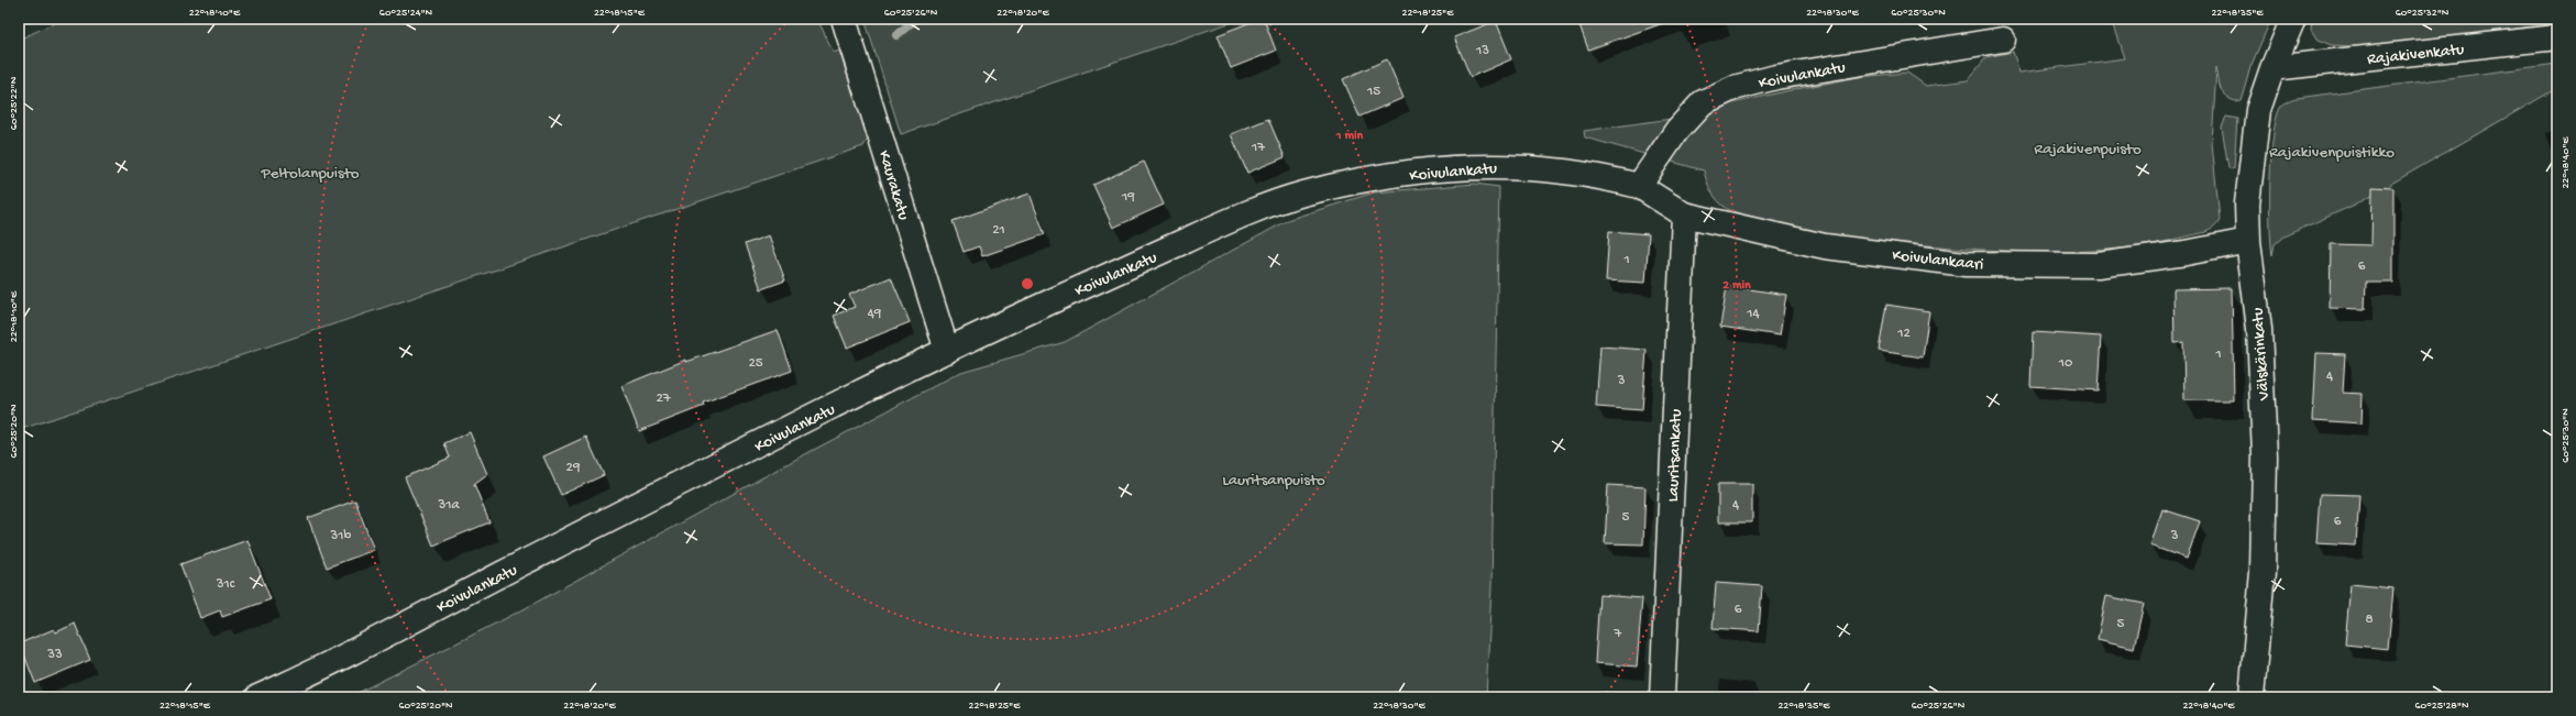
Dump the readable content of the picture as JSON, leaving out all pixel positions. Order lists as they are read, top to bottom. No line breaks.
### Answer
{"streets":{"street":["Rajakivenkatu","Koivulankatu","Kaurakatu","Koivulankaari","Välskärinkatu","Lauritsankatu"]},"crossings":[["Rajakivenkatu","Välskärinkatu"],["Koivulankatu","Kaurakatu"],["Koivulankatu","Koivulankaari"],["Koivulankaari","Välskärinkatu"],["Koivulankaari","Lauritsankatu"]],"parks":["Rajakivenpuisto","Rajakivenpuistikko","Peltolanpuisto","Lauritsanpuisto"],"house_numbers":["13","15","17","19","21","1","6","49","14","12","1","25","10","4","3","27","29","31a","4","5","6","31b","3","31c","6","8","5","7","33"],"coordinates":["22°18'10\"E","60°25'24\"N","22°18'15\"E","60°25'26\"N","22°18'20\"E","22°18'25\"E","22°18'30\"E","60°25'30\"N","22°18'35\"E","60°25'32\"N","60°25'22\"N","22°18'40\"E","60°25'20\"N","60°25'28\"N"],"rings":["1 min","2 min"]}
